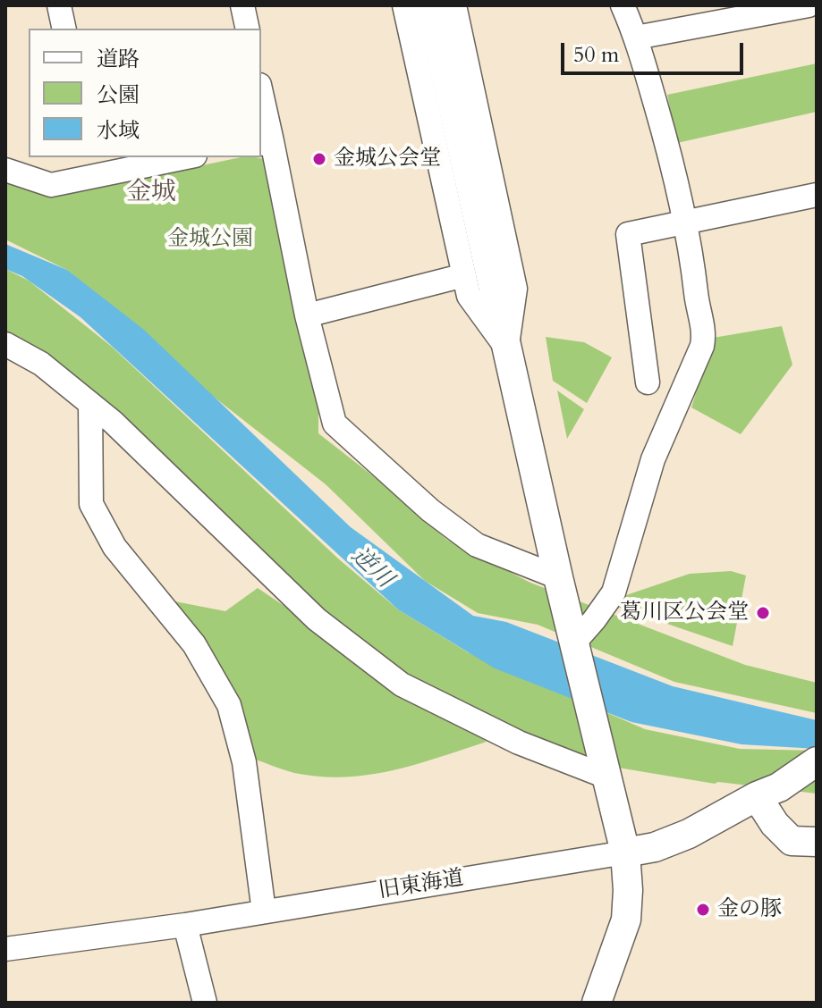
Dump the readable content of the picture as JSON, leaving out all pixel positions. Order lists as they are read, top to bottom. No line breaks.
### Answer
{"streets":{"street":["旧東海道"]},"districts":["金城"],"water":["逆川"],"parks":["金城公園"],"places":["金城公会堂","葛川区公会堂","金の豚"],"legend":["道路","公園","水域"],"scale_bar":"50 m"}
